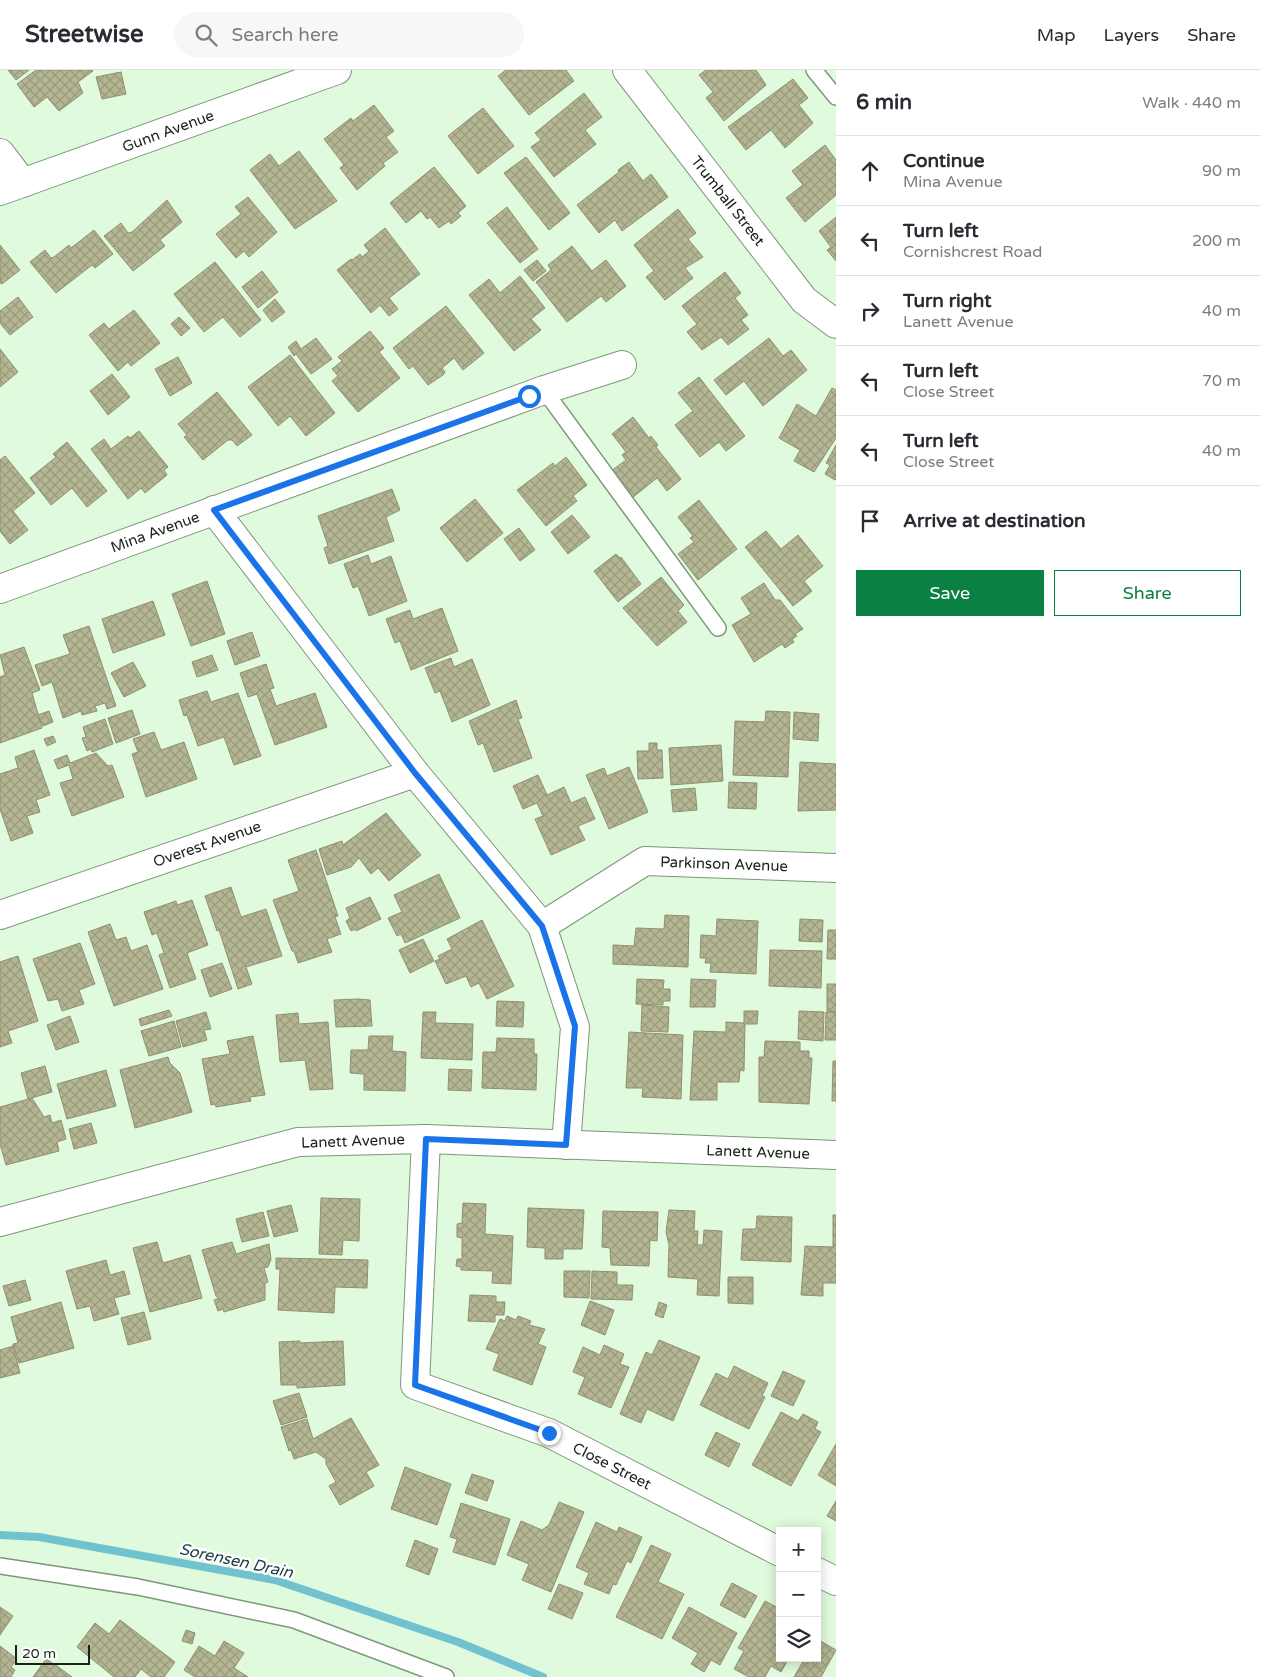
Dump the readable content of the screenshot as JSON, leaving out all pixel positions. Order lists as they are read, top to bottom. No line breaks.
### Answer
{"streets":{"street":["Gunn Avenue","Trumball Street","Mina Avenue","Overest Avenue","Parkinson Avenue","Lanett Avenue","Close Street"]},"crossings":[["Lanett Avenue","Close Street"]],"water":["Sorensen Drain"],"scale_bar":"20 m","page":{"header":"Streetwise","search":"Search here","nav":["Map","Layers","Share"],"heading":["6 min","Walk · 440 m"],"list":[["Continue","Mina Avenue","90 m"],["Turn left","Cornishcrest Road","200 m"],["Turn right","Lanett Avenue","40 m"],["Turn left","Close Street","70 m"],["Turn left","Close Street","40 m"],"Arrive at destination"],"buttons":["Save","Share"],"map_buttons":["+","−"],"scale":"20 m"}}
